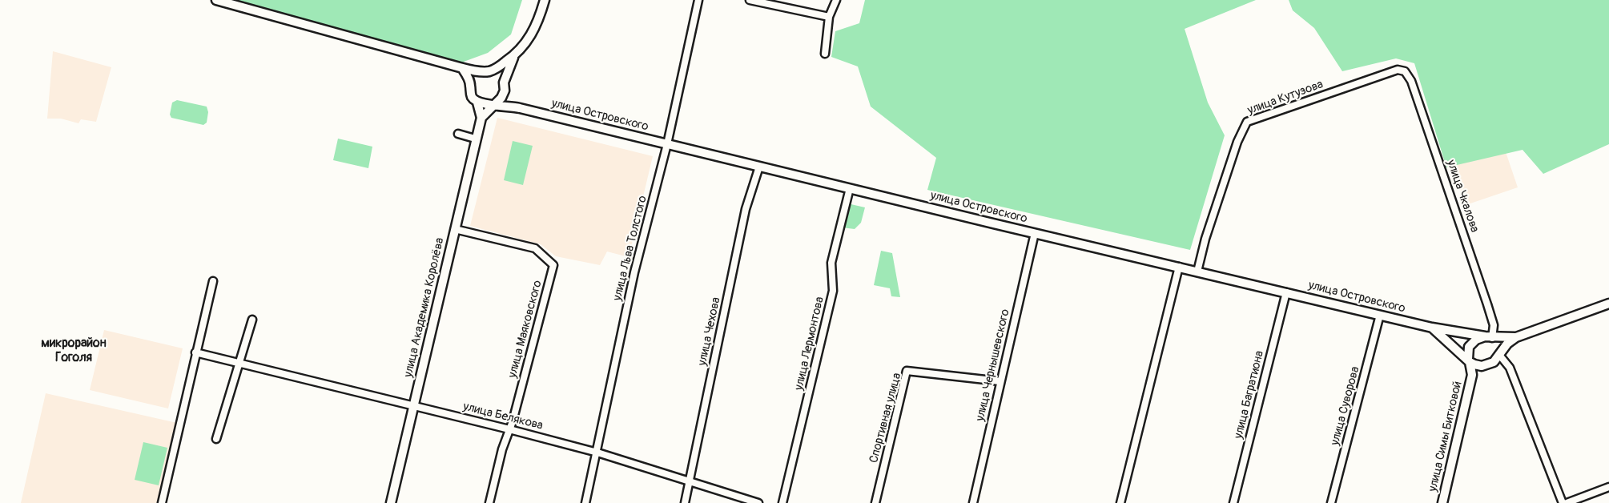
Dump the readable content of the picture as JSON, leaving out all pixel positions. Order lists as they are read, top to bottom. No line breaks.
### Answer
{"streets":{"street":["улица Кутузова","улица Островского","улица Чкалова","улица Льва Толстого","улица Академика Королёва","улица Маяковского","улица Чехова","улица Лермонтова","улица Чернышевского","улица Багратиона","улица Суворова","улица Белякова","Спортивная улица","улица Симы Битковой"]},"crossings":[["улица Кутузова","улица Островского"],["улица Кутузова","улица Чкалова"],["улица Островского","улица Чкалова"],["улица Островского","улица Льва Толстого"],["улица Островского","улица Чехова"],["улица Островского","улица Лермонтова"],["улица Островского","улица Чернышевского"],["улица Островского","улица Багратиона"],["улица Островского","улица Суворова"],["улица Льва Толстого","улица Белякова"],["улица Академика Королёва","улица Маяковского"],["улица Академика Королёва","улица Белякова"],["улица Маяковского","улица Белякова"],["улица Чехова","улица Белякова"],["улица Чернышевского","Спортивная улица"]],"districts":["микрорайон Гоголя"]}
